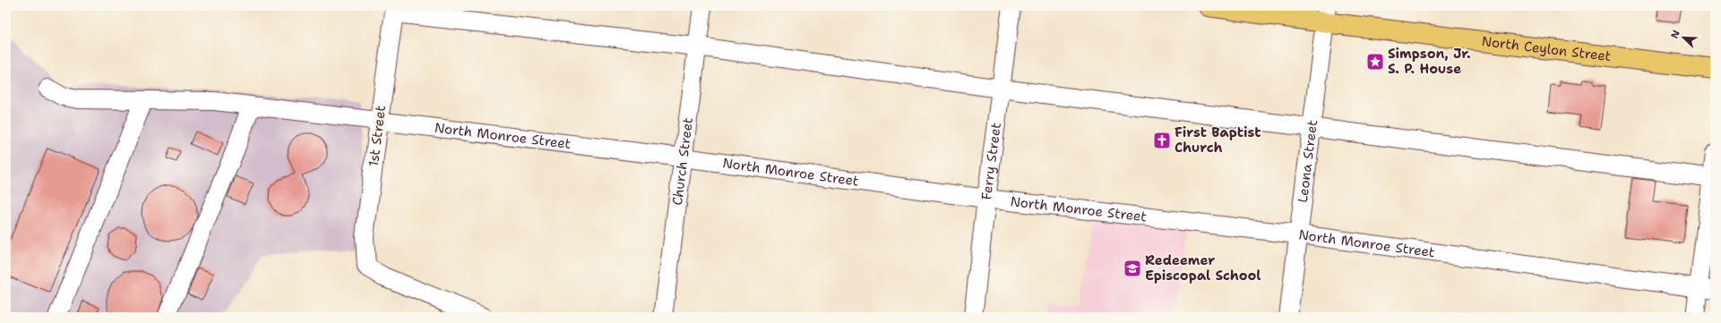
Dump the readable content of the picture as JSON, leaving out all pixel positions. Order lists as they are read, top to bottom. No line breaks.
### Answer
{"streets":{"main road":["North Ceylon Street"],"street":["1st Street","North Monroe Street","Church Street","Ferry Street","Leona Street"]},"crossings":[["North Ceylon Street","Leona Street"],["1st Street","North Monroe Street"],["North Monroe Street","Church Street"],["North Monroe Street","Ferry Street"],["North Monroe Street","Leona Street"]],"places":{"place":["Simpson, Jr. S. P. House"],"church":["First Baptist Church"],"school or university":["Redeemer Episcopal School"]},"north":"top left"}
